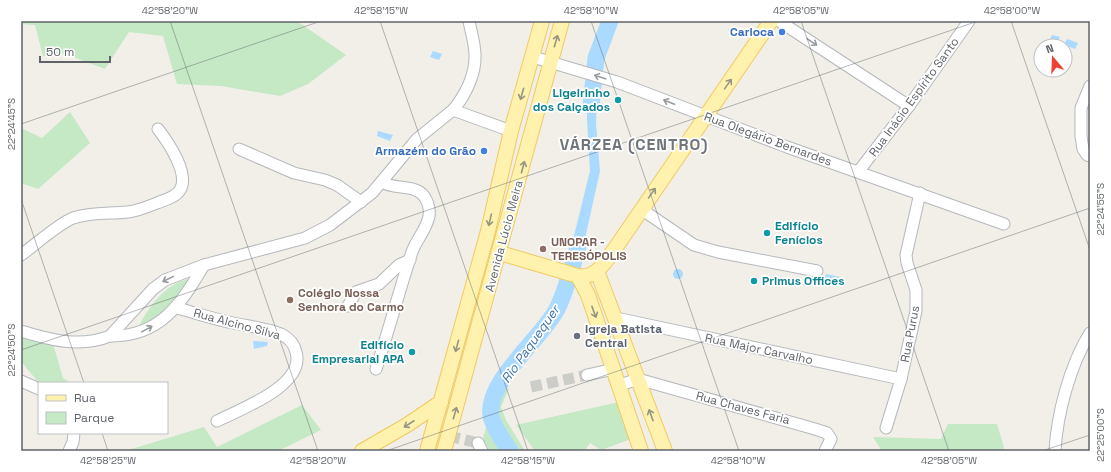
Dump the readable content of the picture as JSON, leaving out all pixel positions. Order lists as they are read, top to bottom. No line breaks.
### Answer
{"streets":{"main road":["Avenida Lúcio Meira"],"street":["Rua Inácio Espírito Santo","Rua Olegário Bernardes","Rua Alcino Silva","Rua Purus","Rua Major Carvalho","Rua Chaves Faria"]},"crossings":[["Rua Inácio Espírito Santo","Rua Olegário Bernardes"],["Rua Olegário Bernardes","Avenida Lúcio Meira"],["Rua Olegário Bernardes","Rua Purus"],["Rua Purus","Rua Major Carvalho"]],"districts":["VÁRZEA (CENTRO)"],"water":["Rio Paquequer"],"places":["Carioca","Ligeirinho dos Calçados","Armazém do Grão","Edifício Fenícios","UNOPAR - TERESÓPOLIS","Primus Offices","Colégio Nossa Senhora do Carmo","Igreja Batista Central","Edifício Empresarial APA"],"legend":["Rua","Parque"],"scale_bar":"50 m","north":"top","coordinates":["42°58'20\"W","42°58'15\"W","42°58'10\"W","42°58'05\"W","42°58'00\"W","22°24'45\"S","22°24'55\"S","22°24'50\"S","22°25'00\"S","42°58'25\"W"]}
